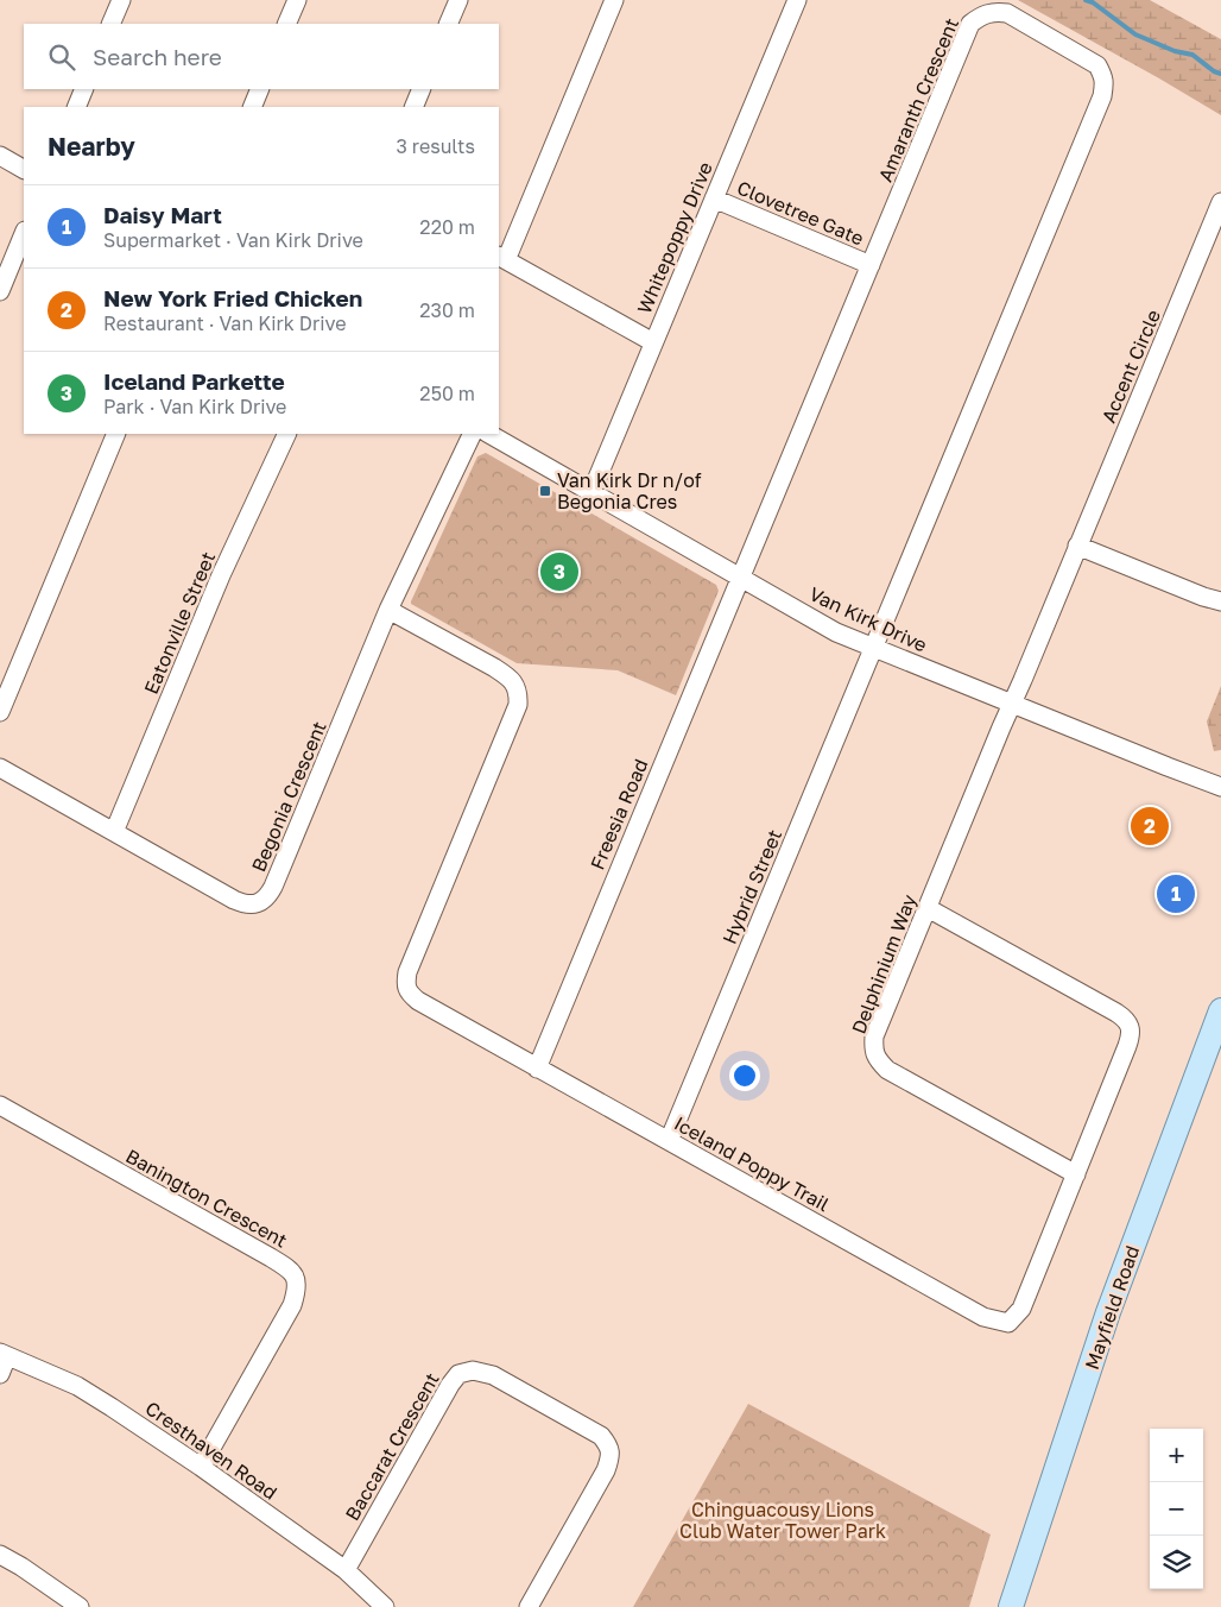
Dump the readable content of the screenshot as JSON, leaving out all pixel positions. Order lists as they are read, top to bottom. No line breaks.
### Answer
{"streets":{"main road":["Mayfield Road"],"street":["Amaranth Crescent","Clovetree Gate","Whitepoppy Drive","Accent Circle","Van Kirk Drive","Eatonville Street","Begonia Crescent","Freesia Road","Hybrid Street","Delphinium Way","Iceland Poppy Trail","Banington Crescent","Baccarat Crescent","Cresthaven Road"]},"crossings":[["Amaranth Crescent","Clovetree Gate"],["Amaranth Crescent","Van Kirk Drive"],["Amaranth Crescent","Freesia Road"],["Amaranth Crescent","Hybrid Street"],["Clovetree Gate","Whitepoppy Drive"],["Whitepoppy Drive","Van Kirk Drive"],["Accent Circle","Van Kirk Drive"],["Accent Circle","Delphinium Way"],["Van Kirk Drive","Freesia Road"],["Van Kirk Drive","Hybrid Street"],["Van Kirk Drive","Delphinium Way"],["Eatonville Street","Begonia Crescent"],["Begonia Crescent","Iceland Poppy Trail"],["Freesia Road","Iceland Poppy Trail"],["Hybrid Street","Iceland Poppy Trail"],["Delphinium Way","Iceland Poppy Trail"],["Banington Crescent","Cresthaven Road"],["Baccarat Crescent","Cresthaven Road"]],"parks":["Chinguacousy Lions Club Water Tower Park"],"places":{"transit":["Van Kirk Dr n/of Begonia Cres"]},"page":{"search":"Search here","heading":["Nearby","3 results"],"list":[{"mark":"1","name":"Daisy Mart","note":"Supermarket · Van Kirk Drive","value":"220 m"},{"mark":"2","name":"New York Fried Chicken","note":"Restaurant · Van Kirk Drive","value":"230 m"},{"mark":"3","name":"Iceland Parkette","note":"Park · Van Kirk Drive","value":"250 m"}],"pins":["3","2","1"],"map_buttons":["+","−"]}}
